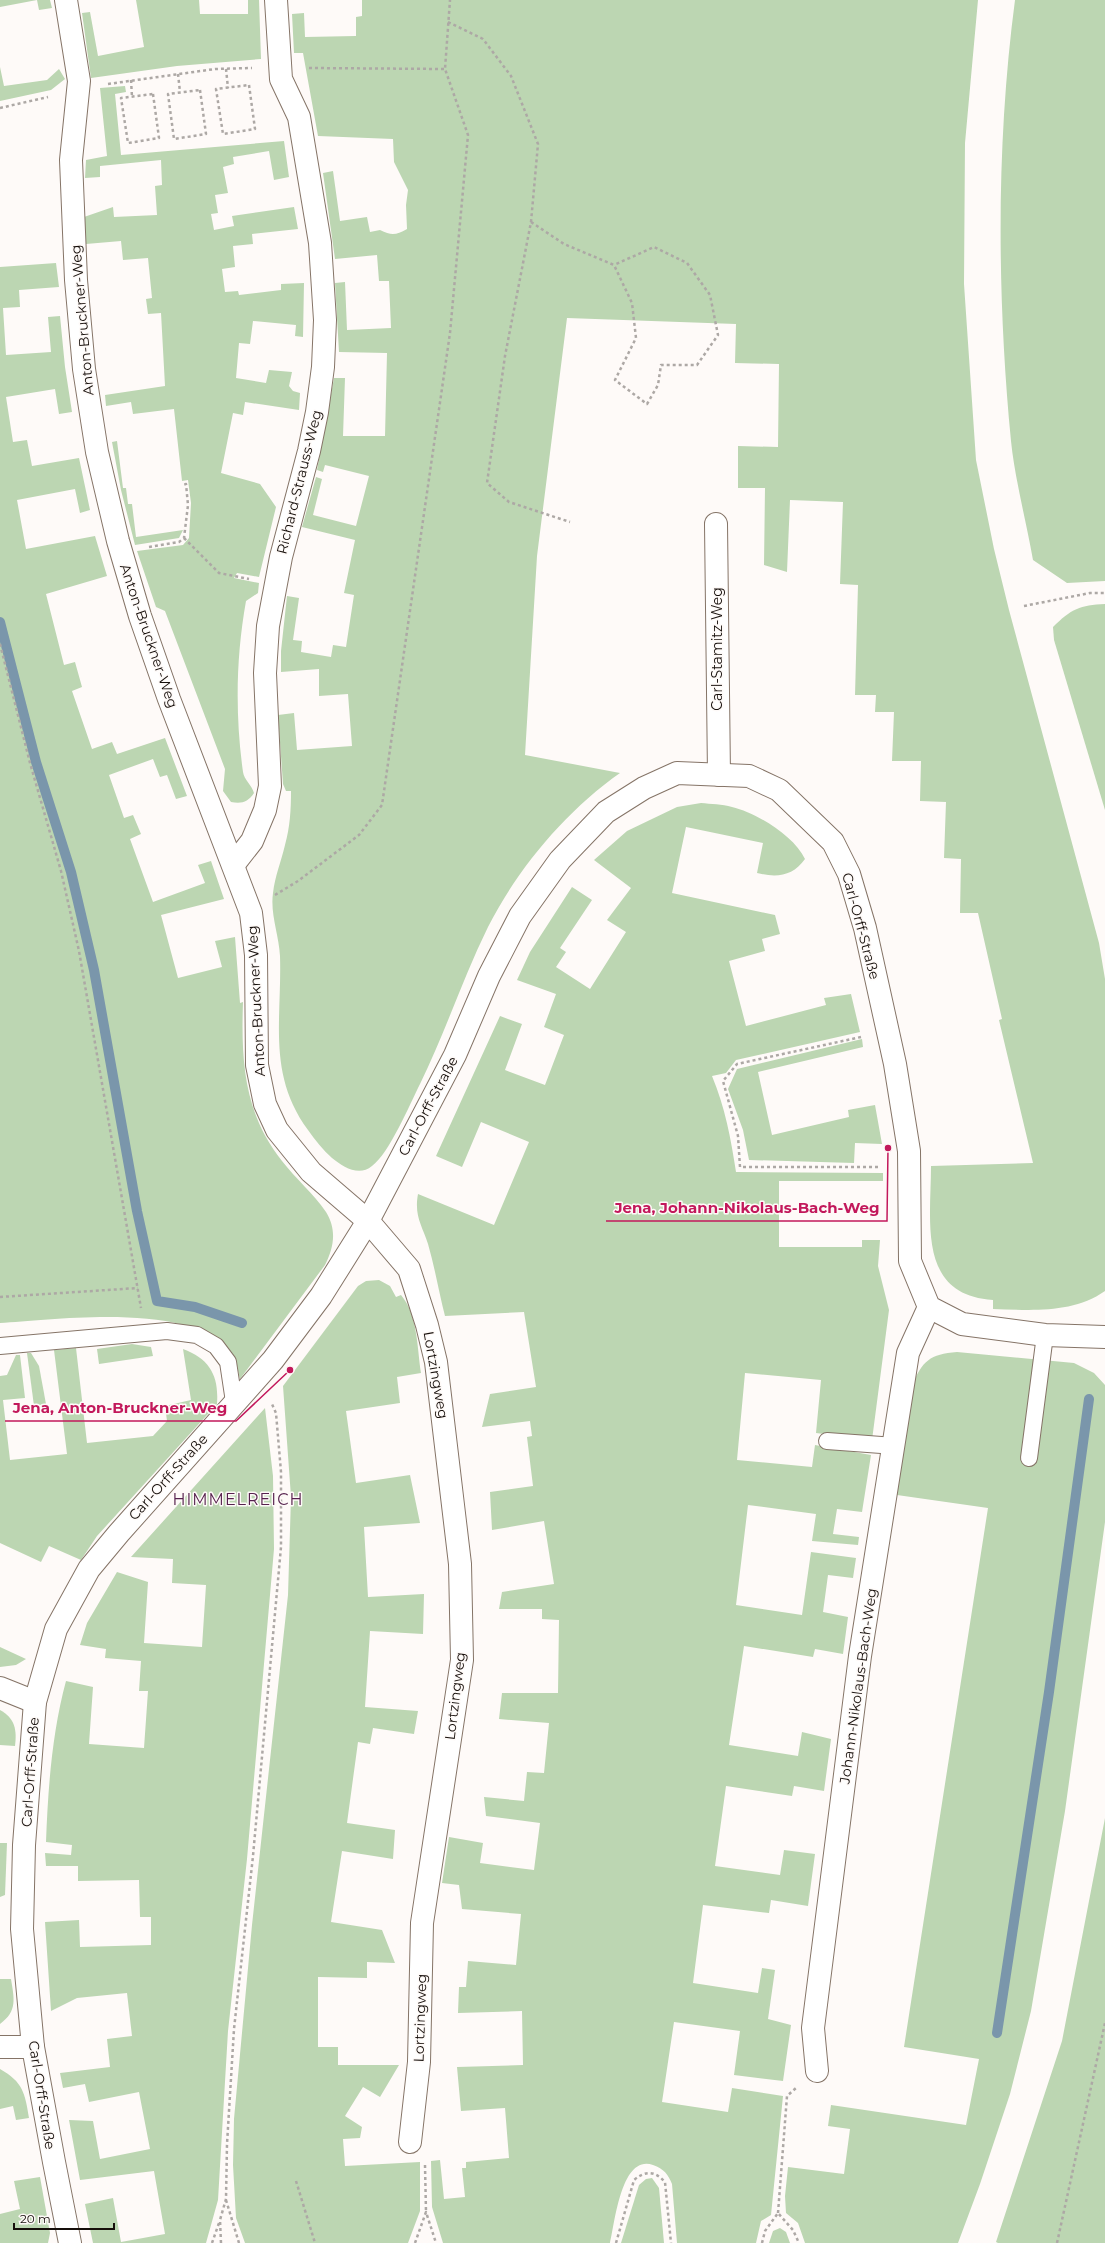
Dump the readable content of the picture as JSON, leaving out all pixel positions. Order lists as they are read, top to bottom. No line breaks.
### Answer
{"streets":{"street":["Anton-Bruckner-Weg","Richard-Strauss-Weg","Carl-Stamitz-Weg","Carl-Orff-Straße","Lortzingweg","Johann-Nikolaus-Bach-Weg"]},"crossings":[["Anton-Bruckner-Weg","Richard-Strauss-Weg"],["Anton-Bruckner-Weg","Carl-Orff-Straße"],["Anton-Bruckner-Weg","Lortzingweg"],["Carl-Stamitz-Weg","Carl-Orff-Straße"],["Carl-Orff-Straße","Lortzingweg"],["Carl-Orff-Straße","Johann-Nikolaus-Bach-Weg"]],"districts":["HIMMELREICH"],"places":["Jena, Johann-Nikolaus-Bach-Weg","Jena, Anton-Bruckner-Weg"],"scale_bar":"20 m"}
